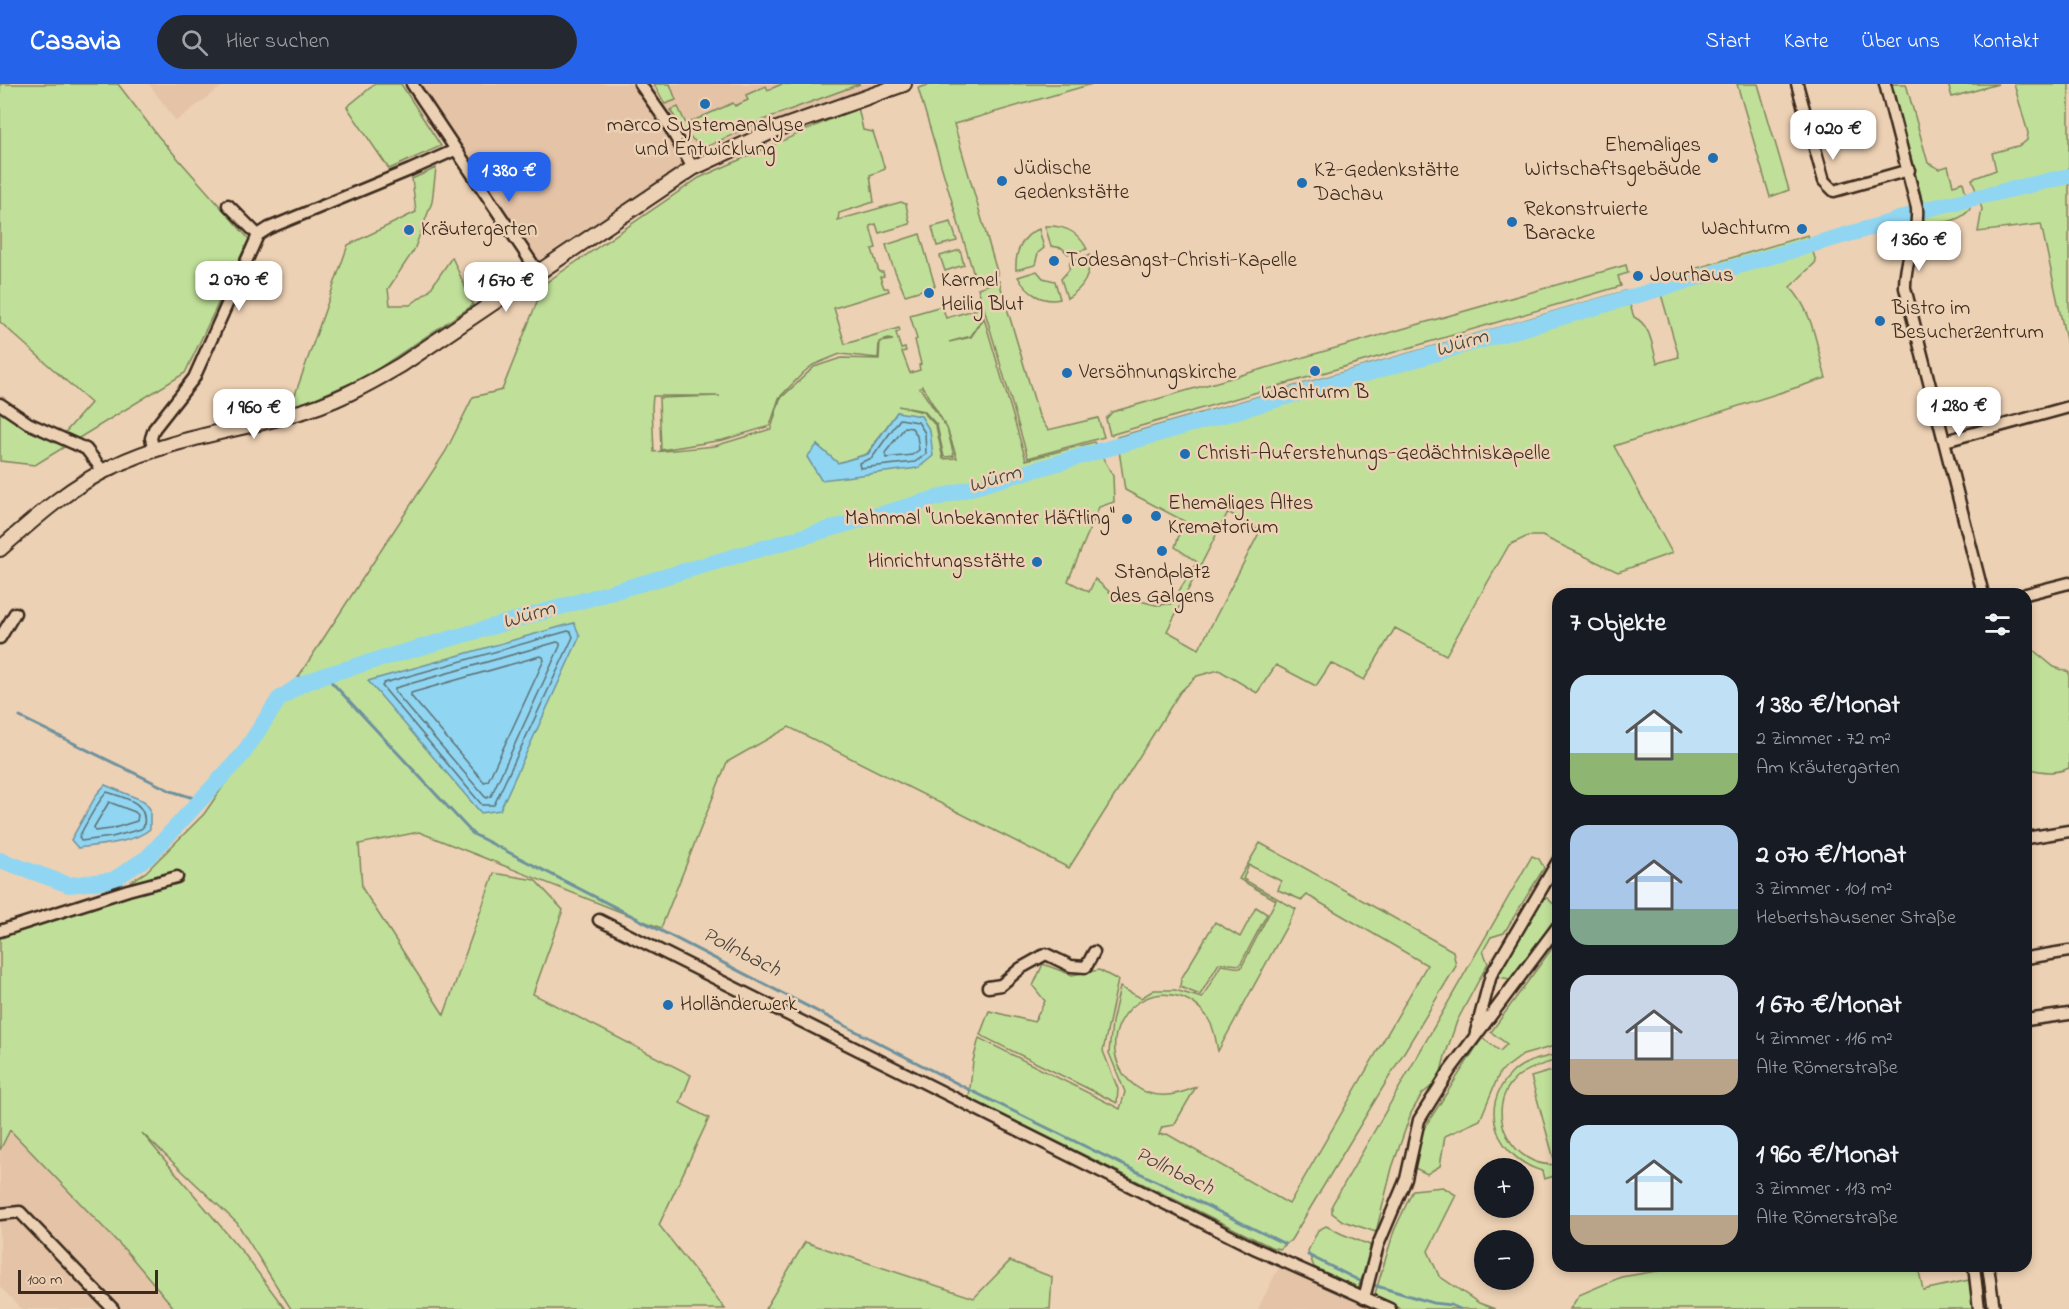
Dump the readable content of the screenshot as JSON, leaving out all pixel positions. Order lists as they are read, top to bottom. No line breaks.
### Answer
{"water":["Würm","Pollnbach"],"places":["marco Systemanalyse und Entwicklung","Ehemaliges Wirtschaftsgebäude","Jüdische Gedenkstätte","KZ-Gedenkstätte Dachau","Rekonstruierte Baracke","Wachturm","Kräutergarten","Todesangst-Christi-Kapelle","Jourhaus","Karmel Heilig Blut","Bistro im Besucherzentrum","Wachturm B","Versöhnungskirche","Christi-Auferstehungs-Gedächtniskapelle","Ehemaliges Altes Krematorium","Mahnmal \"Unbekannter Häftling\"","Standplatz des Galgens","Hinrichtungsstätte","Holländerwerk"],"scale_bar":"100 m","page":{"header":"Casavia","search":"Hier suchen","nav":["Start","Karte","Über uns","Kontakt"],"price":["1 020 €","1 380 €","1 360 €","2 070 €","1 670 €","1 280 €","1 960 €"],"heading":"7 Objekte","list":[{"name":"1 380 €/Monat","note":"2 Zimmer · 72 m² · Am Kräutergarten"},{"name":"2 070 €/Monat","note":"3 Zimmer · 101 m² · Hebertshausener Straße"},{"name":"1 670 €/Monat","note":"4 Zimmer · 116 m² · Alte Römerstraße"},{"name":"1 960 €/Monat","note":"3 Zimmer · 113 m² · Alte Römerstraße"}],"map_buttons":["+","−"],"scale":"100 m"}}
